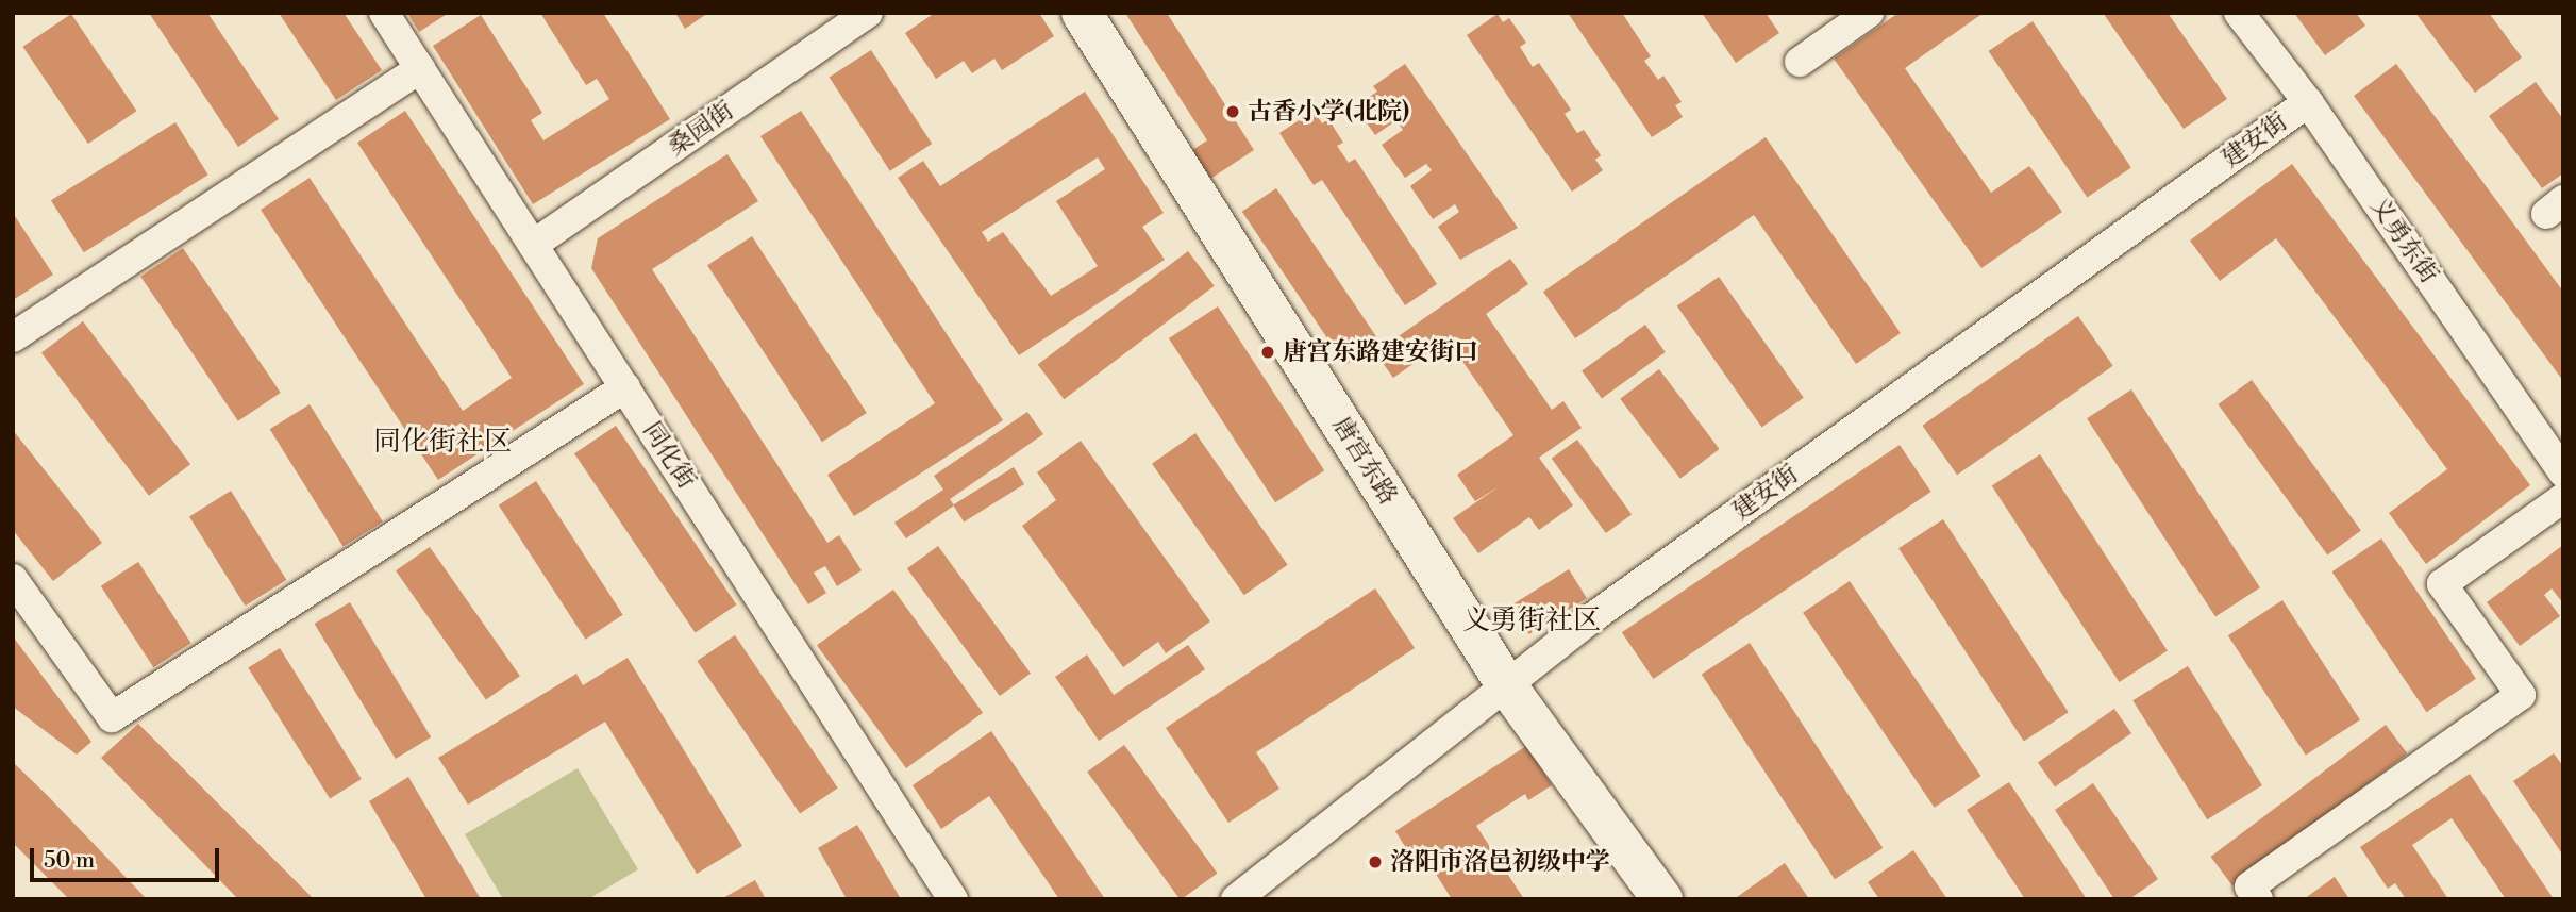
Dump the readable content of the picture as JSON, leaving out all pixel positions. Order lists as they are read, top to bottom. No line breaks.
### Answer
{"streets":{"street":["桑园街","建安街","义勇东街","同化街","唐宫东路"]},"crossings":[["桑园街","同化街"],["建安街","义勇东街"],["建安街","唐宫东路"]],"districts":["同化街社区","义勇街社区"],"places":["古香小学(北院)","唐宫东路建安街口","洛阳市洛邑初级中学"],"scale_bar":"50 m"}
